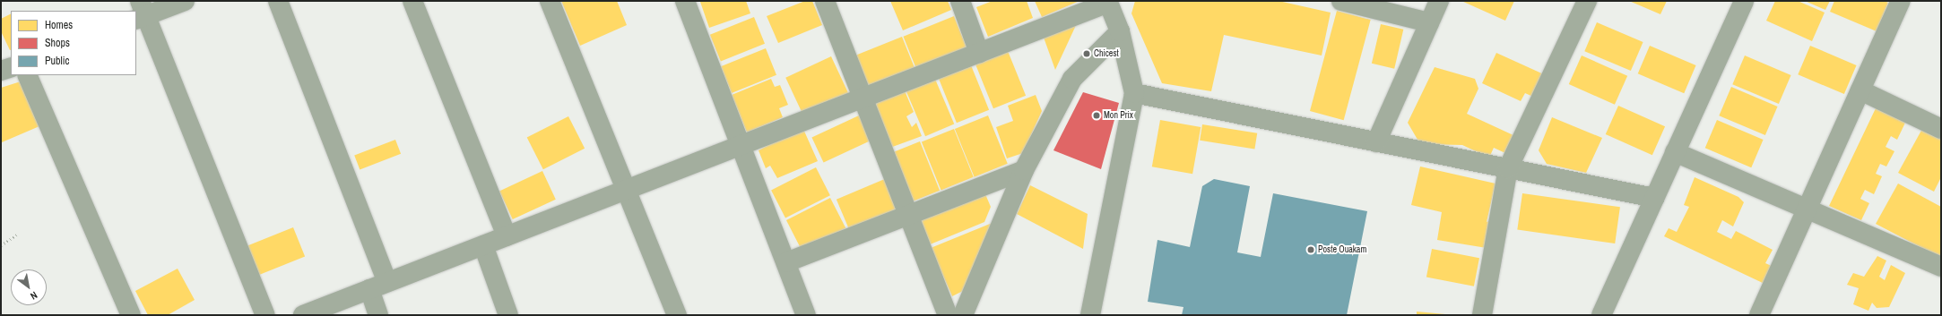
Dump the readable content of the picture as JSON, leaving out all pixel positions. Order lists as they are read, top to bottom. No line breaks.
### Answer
{"places":["Chicest","Mon Prix","Poste Ouakam"],"legend":["Homes","Shops","Public"],"north":"bottom right"}
